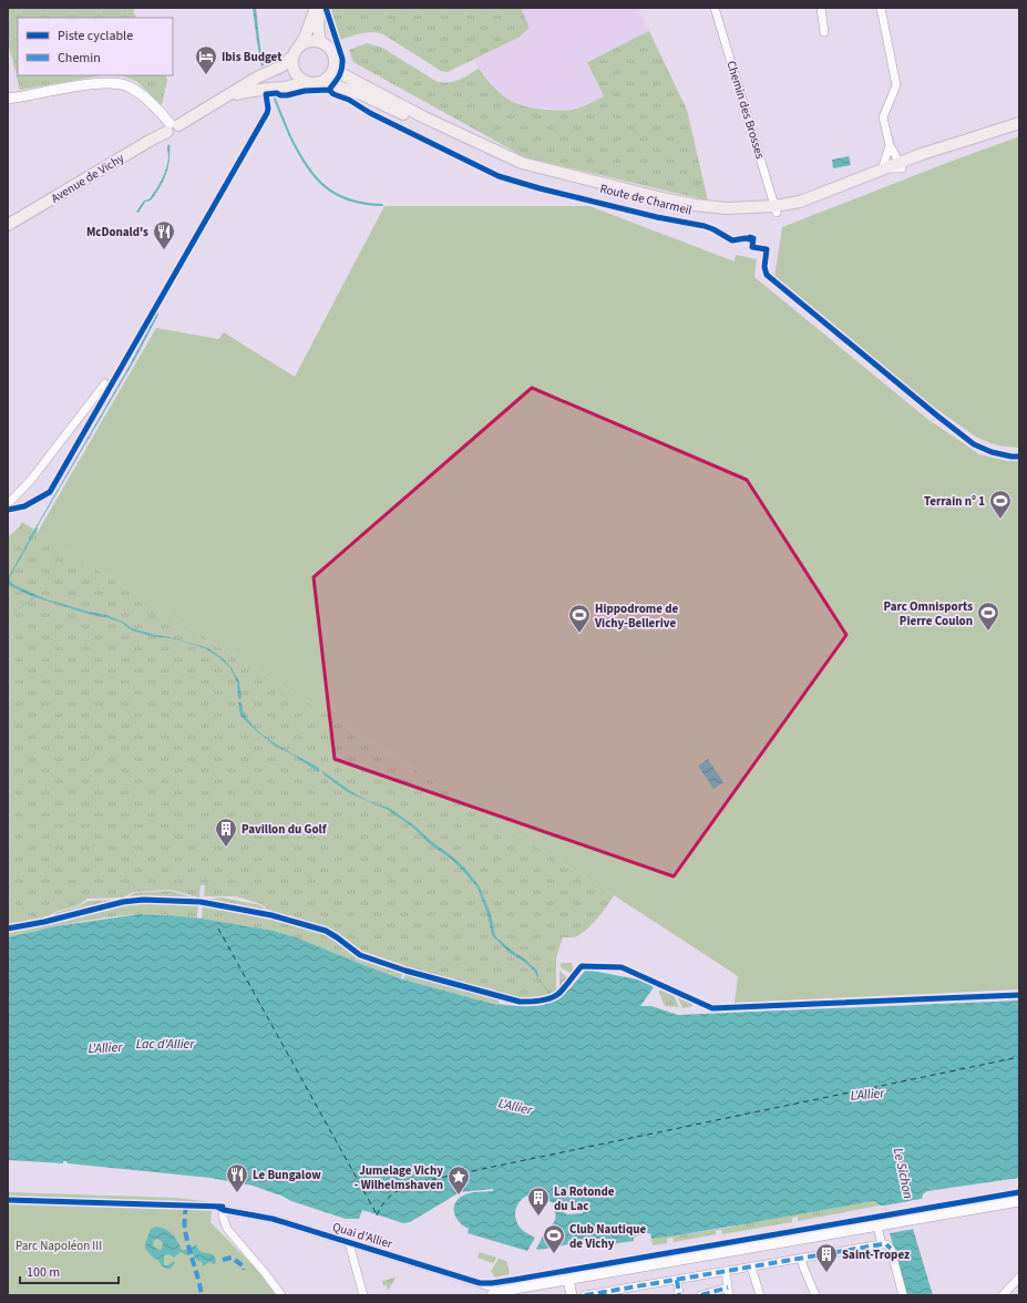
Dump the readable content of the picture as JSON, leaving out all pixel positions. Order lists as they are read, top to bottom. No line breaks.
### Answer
{"streets":{"main road":["Avenue de Vichy","Route de Charmeil"],"street":["Chemin des Brosses","Quai d'Allier"]},"crossings":[["Chemin des Brosses","Route de Charmeil"],["Avenue de Vichy","Route de Charmeil"]],"water":["Lac d'Allier","L'Allier","Le Sichon"],"parks":["Parc Napoléon III"],"places":{"hotel":["Ibis Budget"],"restaurant":["McDonald's","Le Bungalow"],"sports":["Terrain n° 1","Parc Omnisports Pierre Coulon","Hippodrome de Vichy-Bellerive","Club Nautique de Vichy"],"building":["Pavillon du Golf","La Rotonde du Lac","Saint-Tropez"],"place":["Jumelage Vichy - Wilhelmshaven"]},"legend":["Piste cyclable","Chemin"],"scale_bar":"100 m"}
